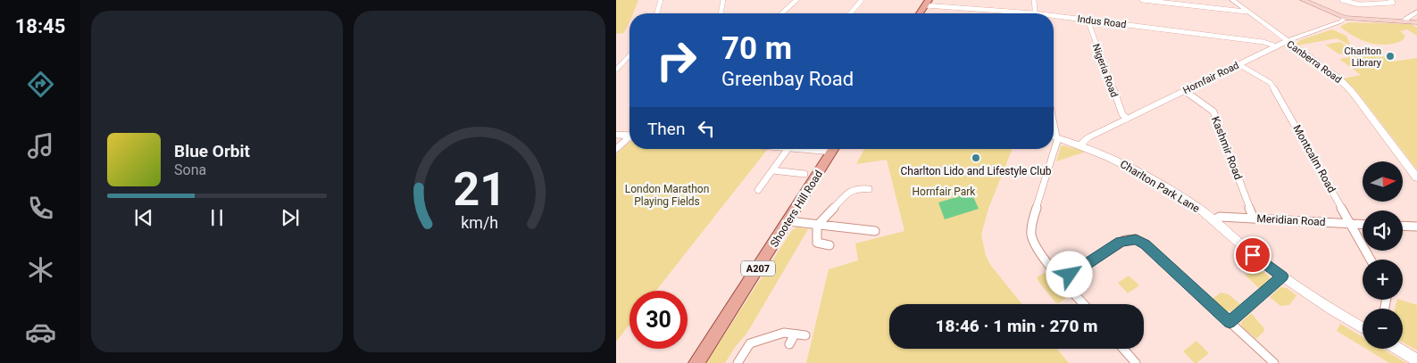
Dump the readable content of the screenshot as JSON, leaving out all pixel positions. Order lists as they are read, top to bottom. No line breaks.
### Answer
{"streets":{"main road":["Shooters Hill Road","A207"],"street":["Indus Road","Canberra Road","Nigeria Road","Hornfair Road","Kashmir Road","Montcalm Road","Charlton Park Lane","Meridian Road"]},"crossings":[["Indus Road","Nigeria Road"],["Indus Road","Hornfair Road"],["Canberra Road","Hornfair Road"],["Nigeria Road","Hornfair Road"],["Hornfair Road","Kashmir Road"],["Hornfair Road","Montcalm Road"],["Hornfair Road","Charlton Park Lane"],["Kashmir Road","Meridian Road"],["Montcalm Road","Meridian Road"],["Charlton Park Lane","Meridian Road"]],"parks":["London Marathon Playing Fields","Hornfair Park"],"places":["Charlton Library","Charlton Lido and Lifestyle Club"],"north":"right","page":{"tabs":"18:45","turn":["70 m","Greenbay Road"],"then":"Then","song":["Blue Orbit","Sona"],"map_buttons":["+","−"],"limit":"30","trip":"18:46 · 1 min · 270 m","gauge":["21","km/h"]}}
